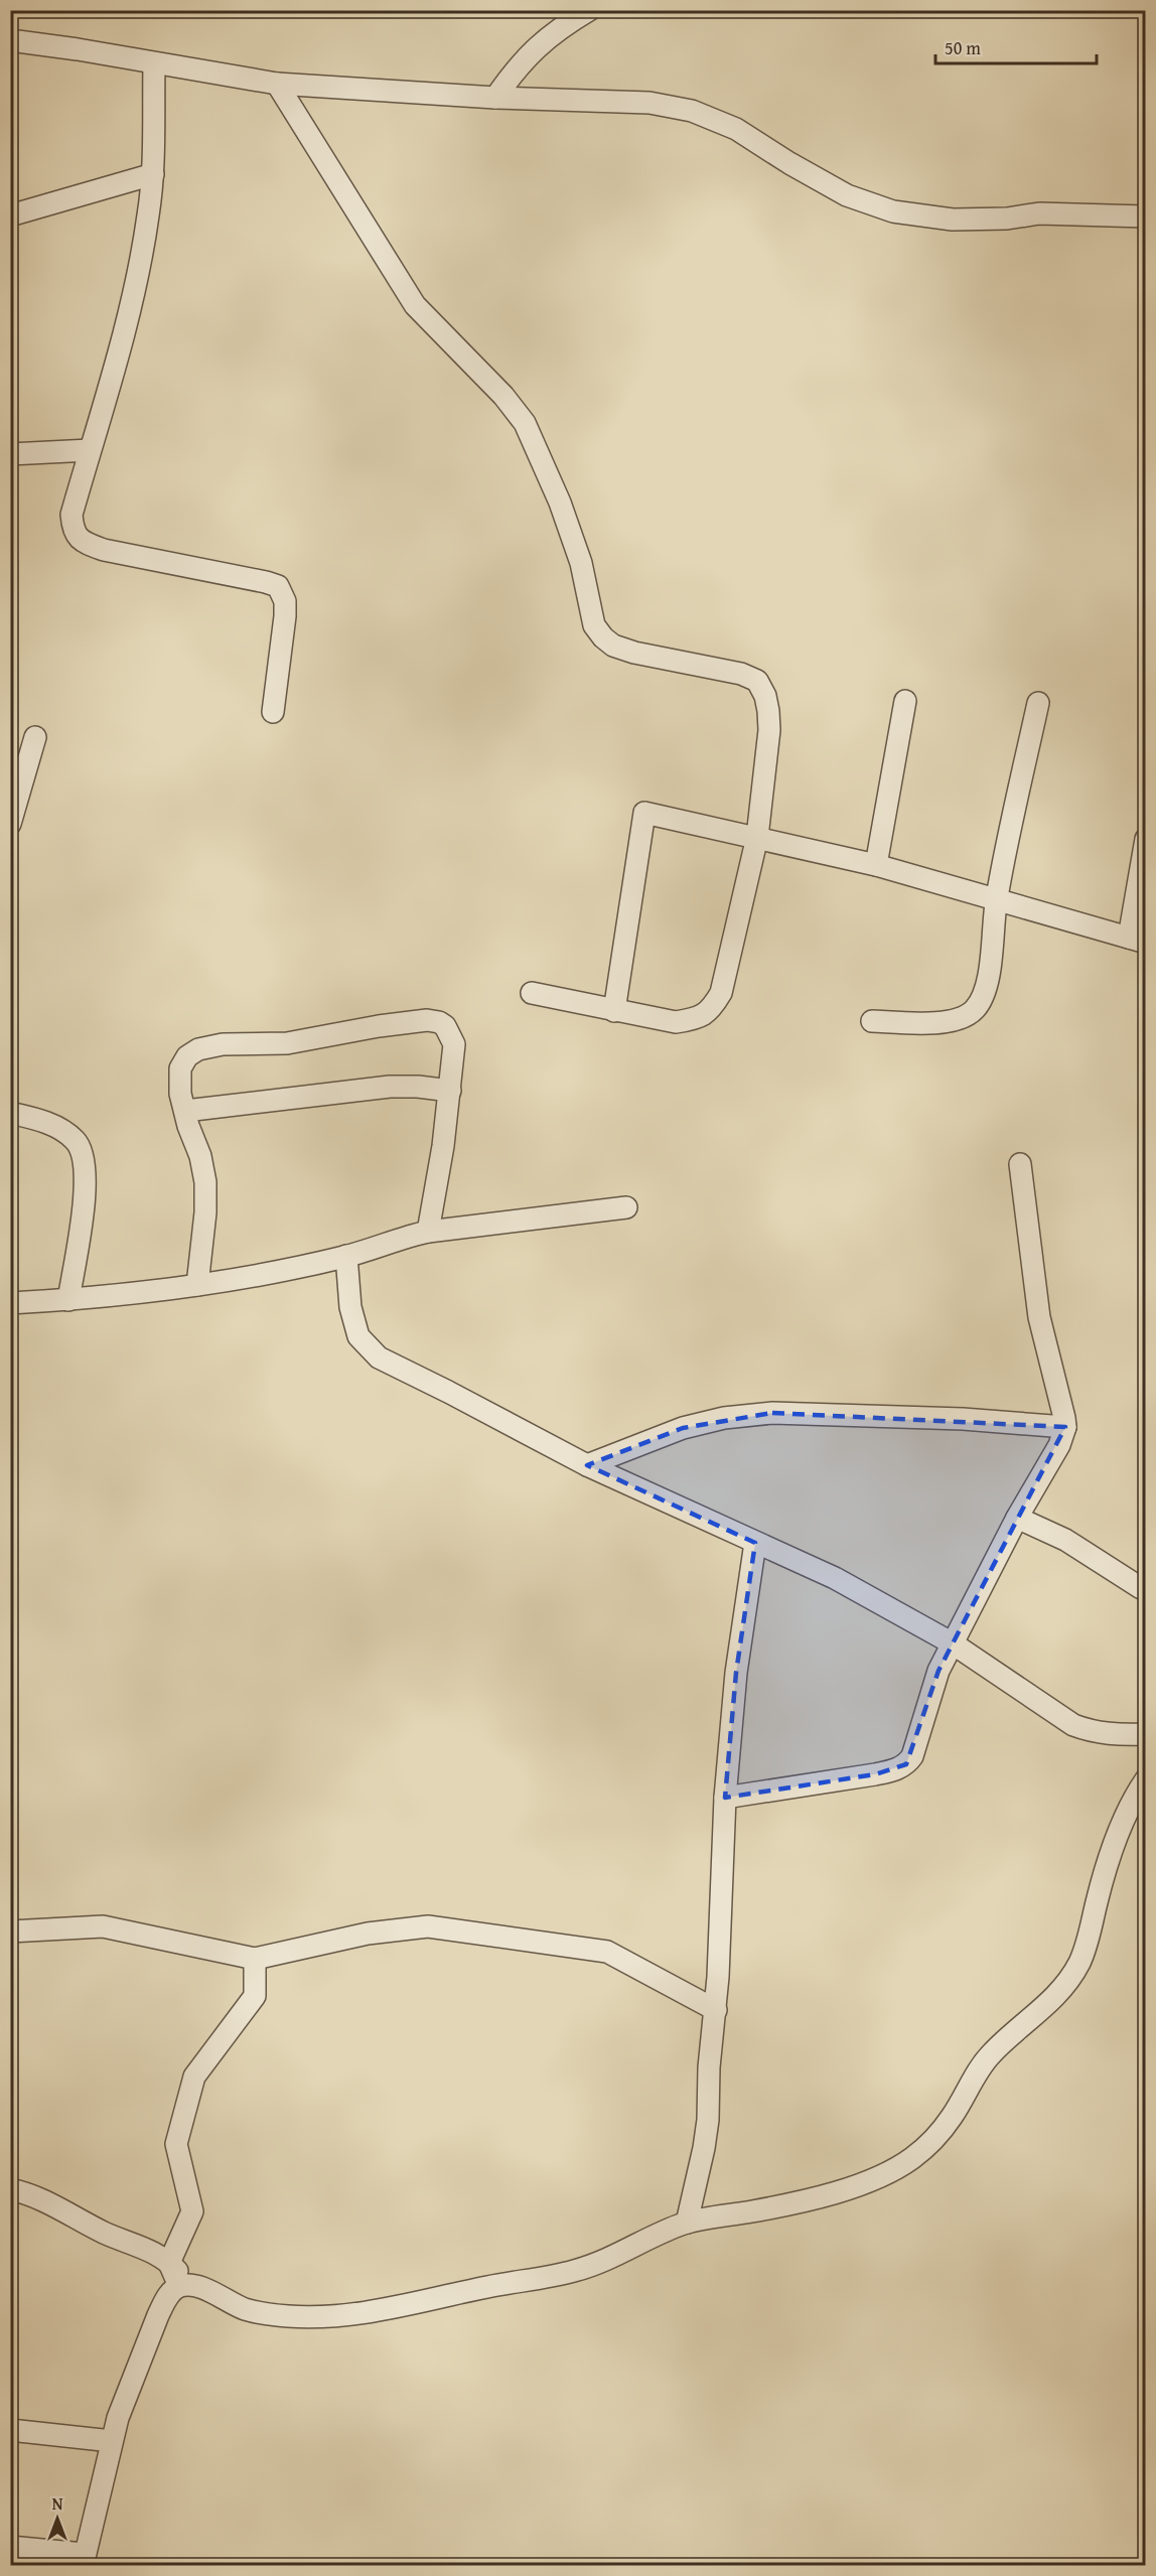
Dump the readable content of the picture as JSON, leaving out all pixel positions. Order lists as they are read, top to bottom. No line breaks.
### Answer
{"scale_bar":"50 m","north":"top"}
